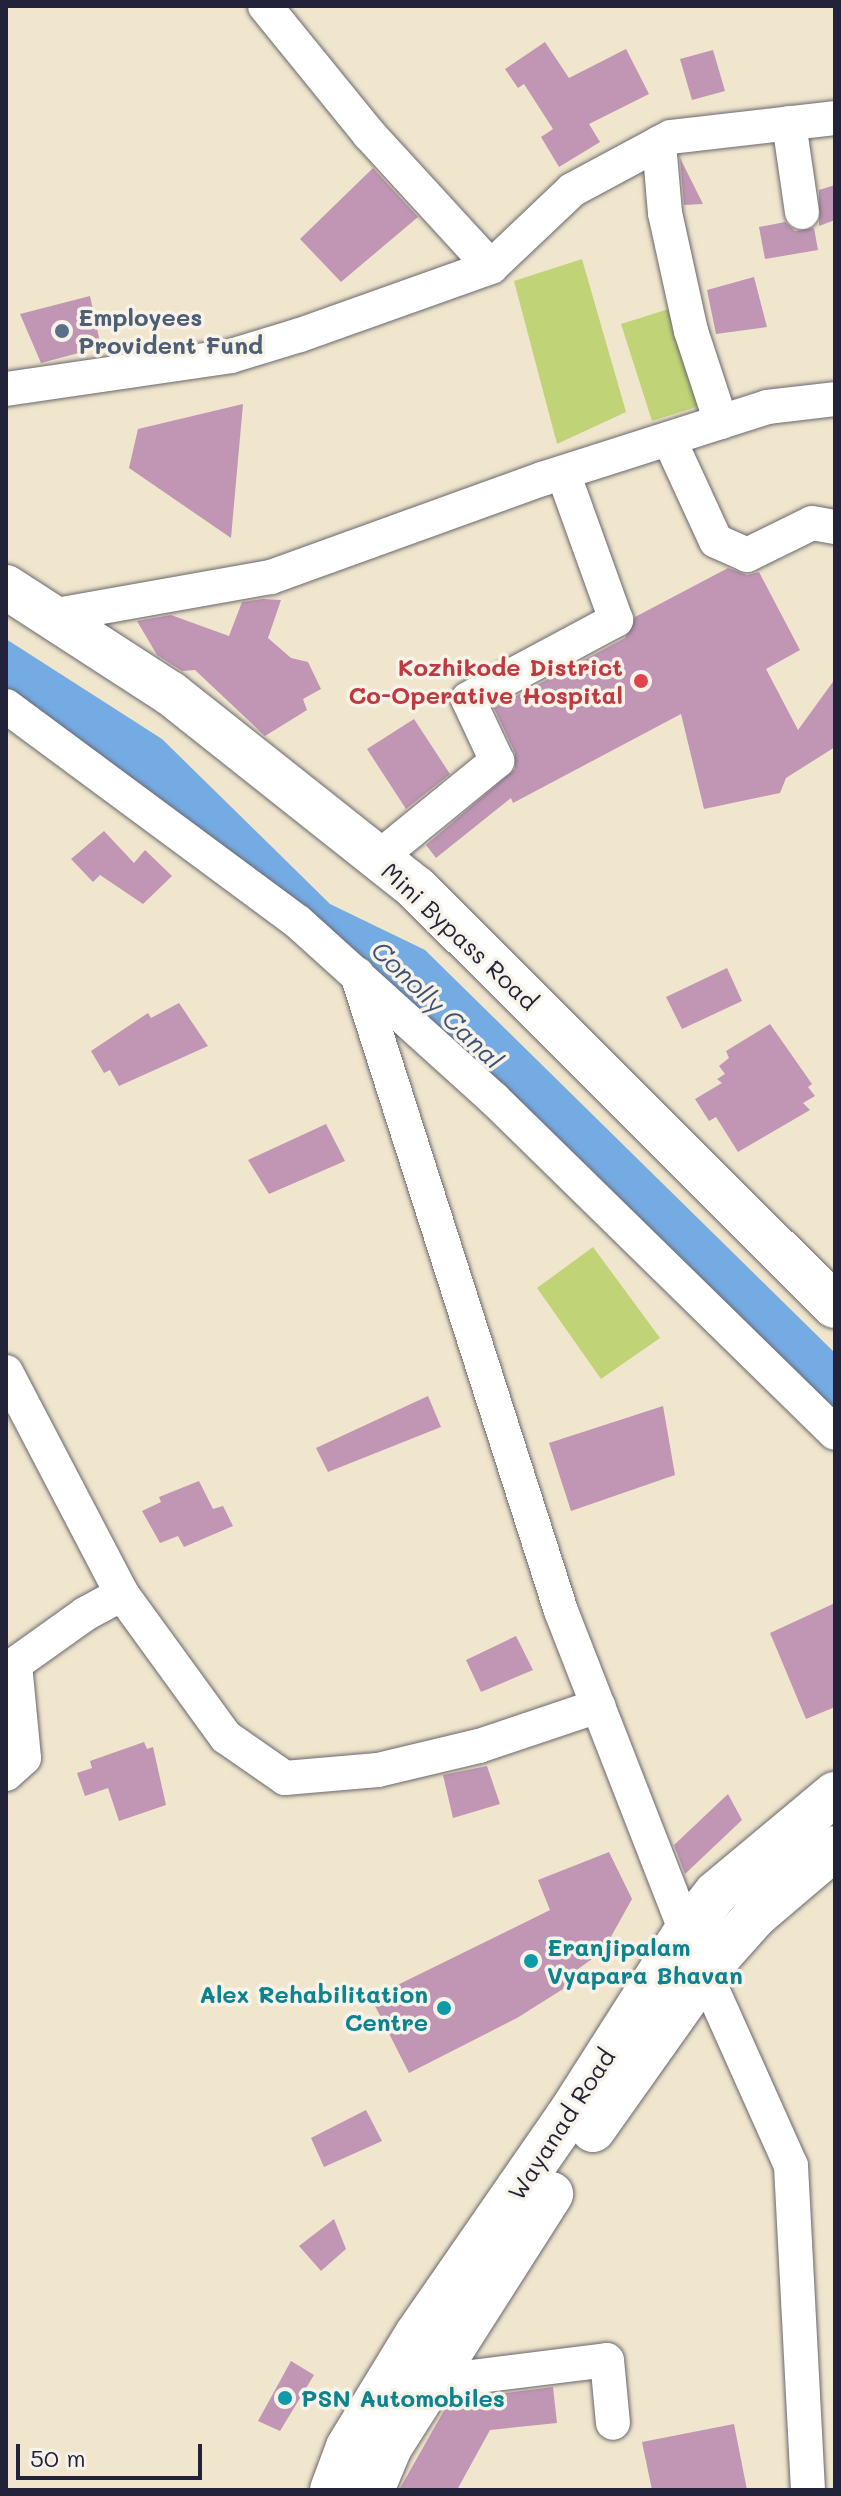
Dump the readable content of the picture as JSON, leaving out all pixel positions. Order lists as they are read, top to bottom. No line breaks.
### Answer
{"streets":{"main road":["Mini Bypass Road","Wayanad Road"]},"water":["Conolly Canal"],"places":["Employees Provident Fund","Kozhikode District Co-Operative Hospital","Eranjipalam Vyapara Bhavan","Alex Rehabilitation Centre","PSN Automobiles"],"scale_bar":"50 m"}
